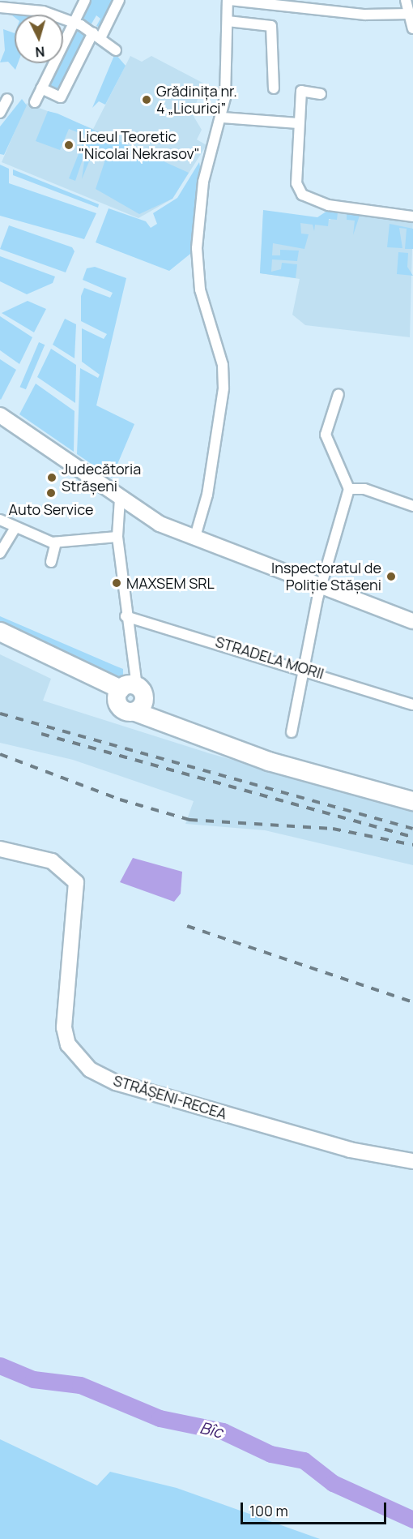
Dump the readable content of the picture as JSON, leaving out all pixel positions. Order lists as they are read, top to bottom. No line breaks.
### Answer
{"streets":{"main road":["STRĂȘENI-RECEA"],"street":["STRADELA MORII"]},"water":["Bîc"],"places":["Grădinița nr. 4 „Licurici”","Liceul Teoretic \"Nicolai Nekrasov\"","Judecătoria Strășeni","Auto Service","Inspectoratul de Poliție Stășeni","MAXSEM SRL"],"scale_bar":"100 m","north":"bottom"}
